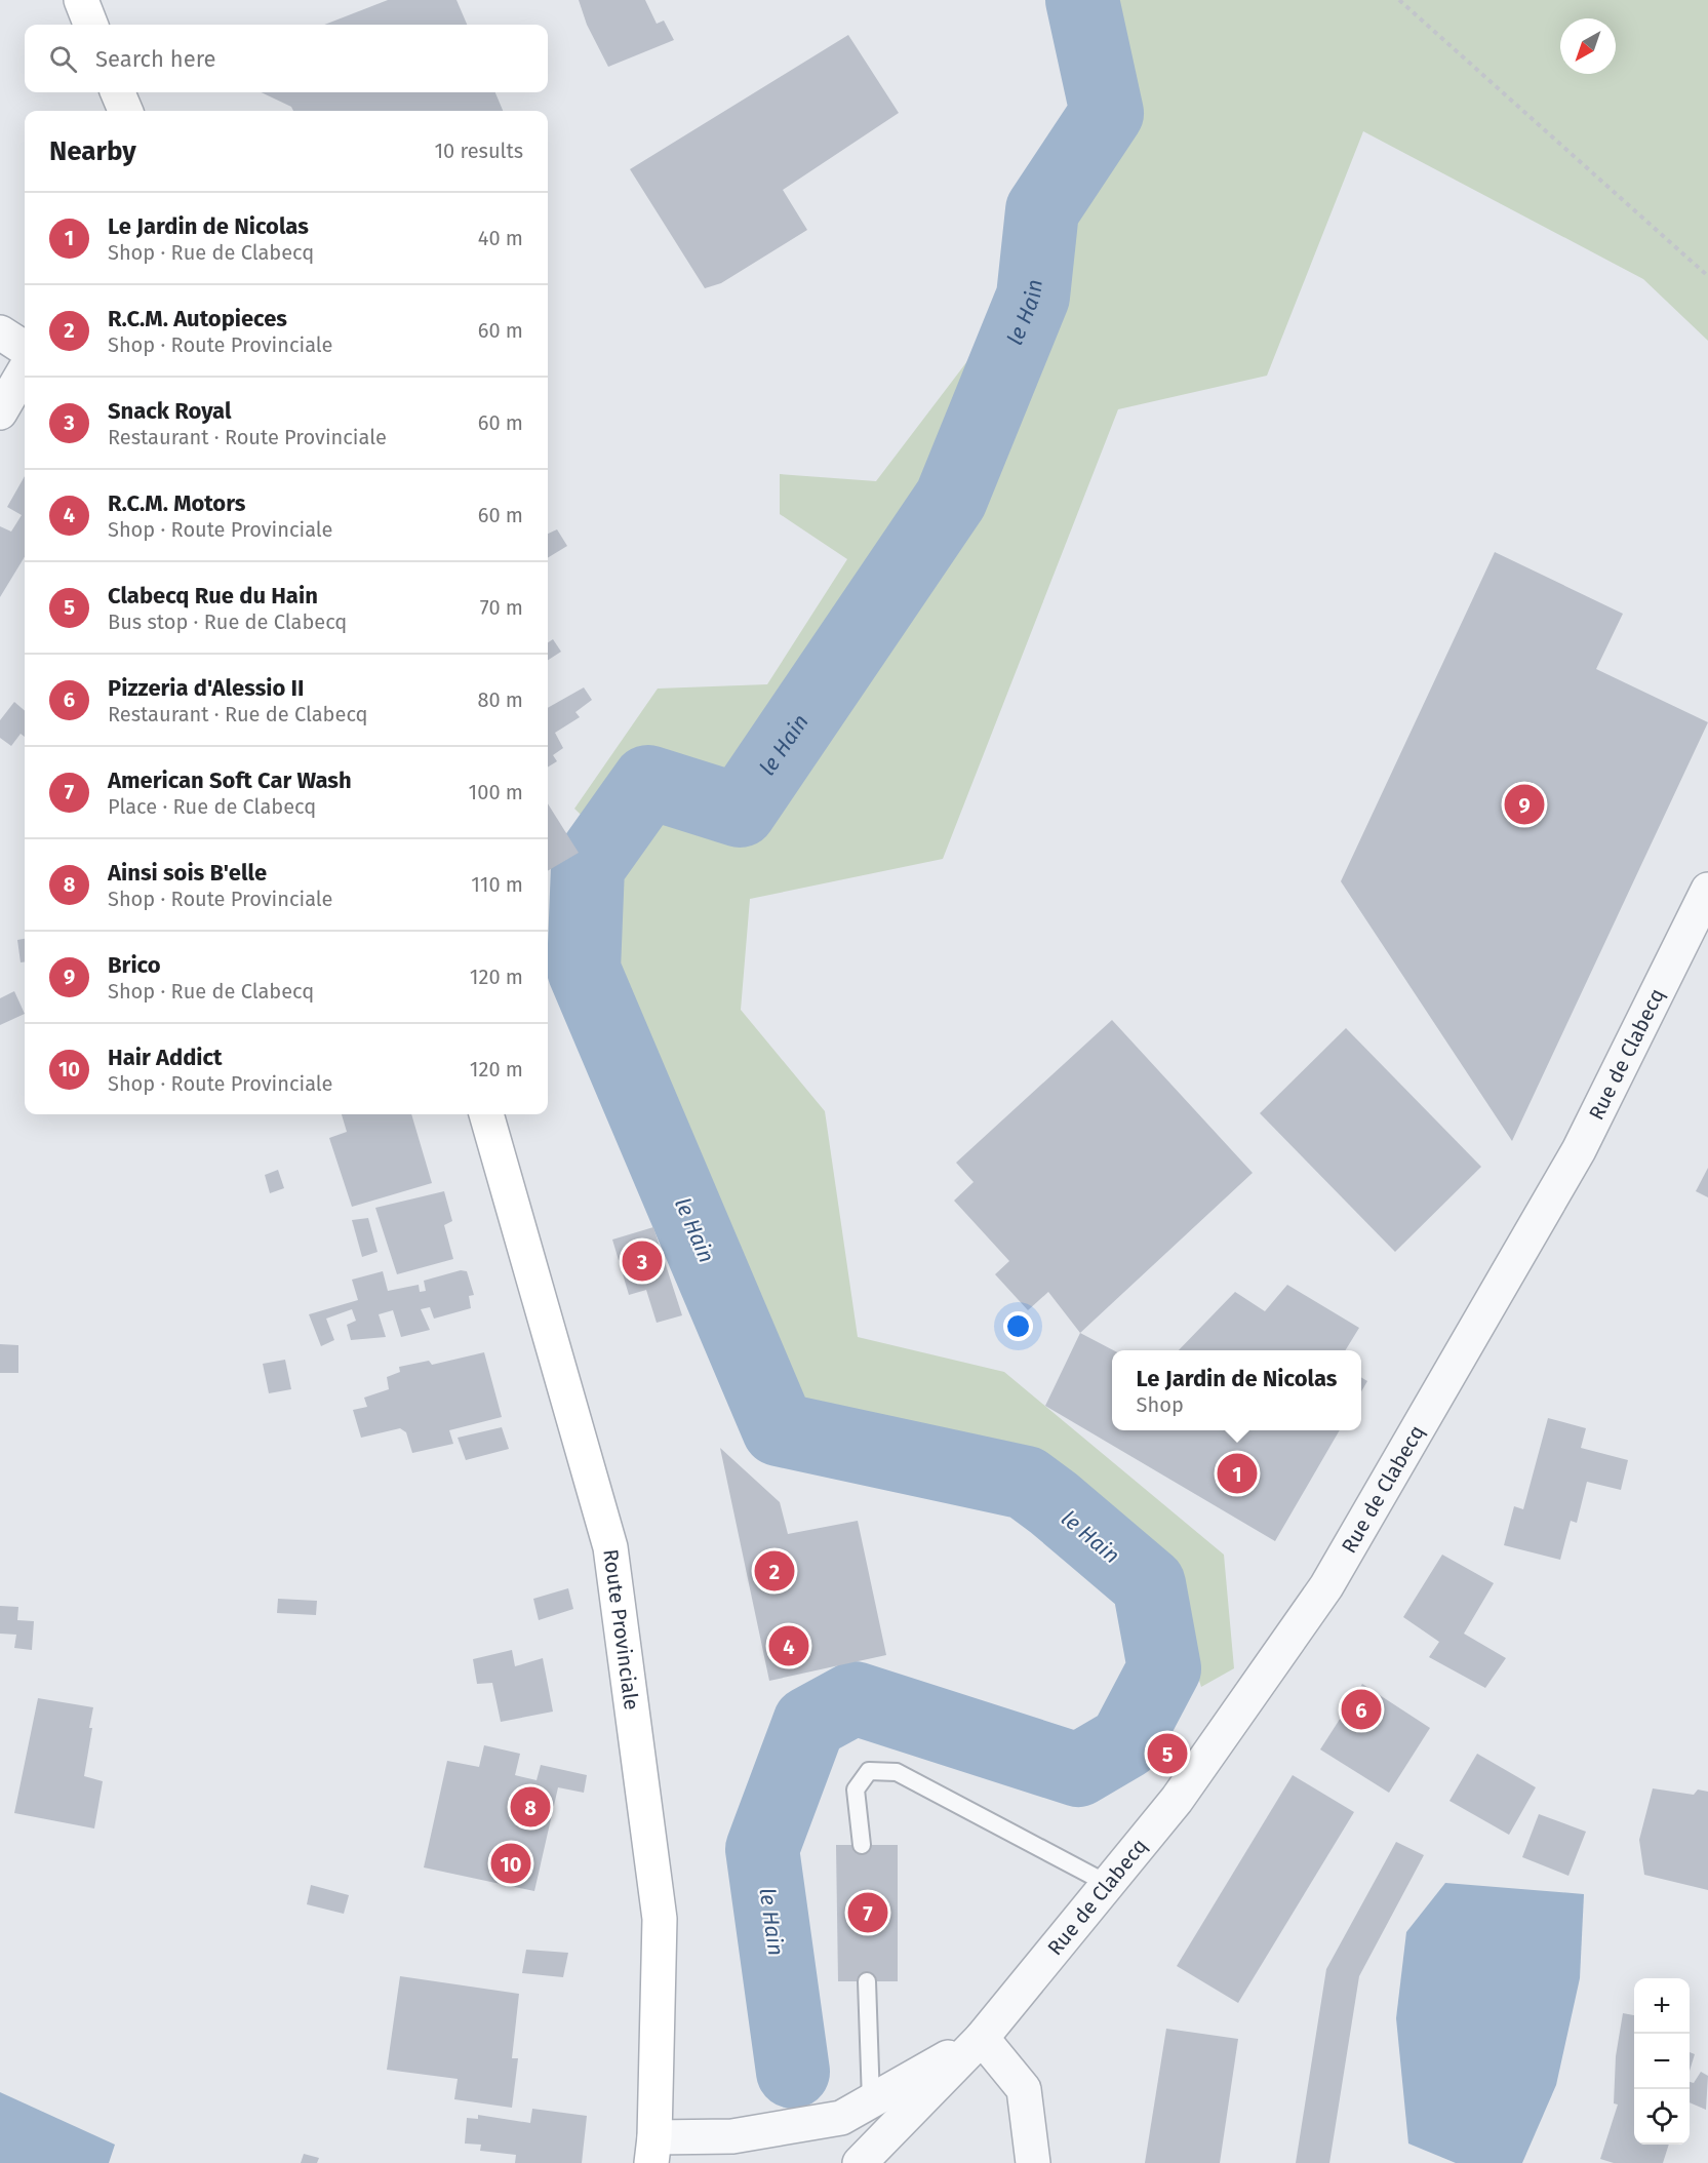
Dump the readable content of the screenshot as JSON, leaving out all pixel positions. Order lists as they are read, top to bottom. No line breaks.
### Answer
{"streets":{"main road":["Route Provinciale"],"street":["Rue de Clabecq"]},"crossings":[["Rue de Clabecq","Route Provinciale"]],"water":["le Hain"],"north":"bottom left","page":{"search":"Search here","heading":["Nearby","10 results"],"list":[{"mark":"1","name":"Le Jardin de Nicolas","note":"Shop · Rue de Clabecq","value":"40 m"},{"mark":"2","name":"R.C.M. Autopieces","note":"Shop · Route Provinciale","value":"60 m"},{"mark":"3","name":"Snack Royal","note":"Restaurant · Route Provinciale","value":"60 m"},{"mark":"4","name":"R.C.M. Motors","note":"Shop · Route Provinciale","value":"60 m"},{"mark":"5","name":"Clabecq Rue du Hain","note":"Bus stop · Rue de Clabecq","value":"70 m"},{"mark":"6","name":"Pizzeria d'Alessio II","note":"Restaurant · Rue de Clabecq","value":"80 m"},{"mark":"7","name":"American Soft Car Wash","note":"Place · Rue de Clabecq","value":"100 m"},{"mark":"8","name":"Ainsi sois B'elle","note":"Shop · Route Provinciale","value":"110 m"},{"mark":"9","name":"Brico","note":"Shop · Rue de Clabecq","value":"120 m"},{"mark":"10","name":"Hair Addict","note":"Shop · Route Provinciale","value":"120 m"}],"pins":["9","3","1","2","4","6","5","8","10","7"],"popup":["Le Jardin de Nicolas","Shop"],"map_buttons":["+","−"]}}
